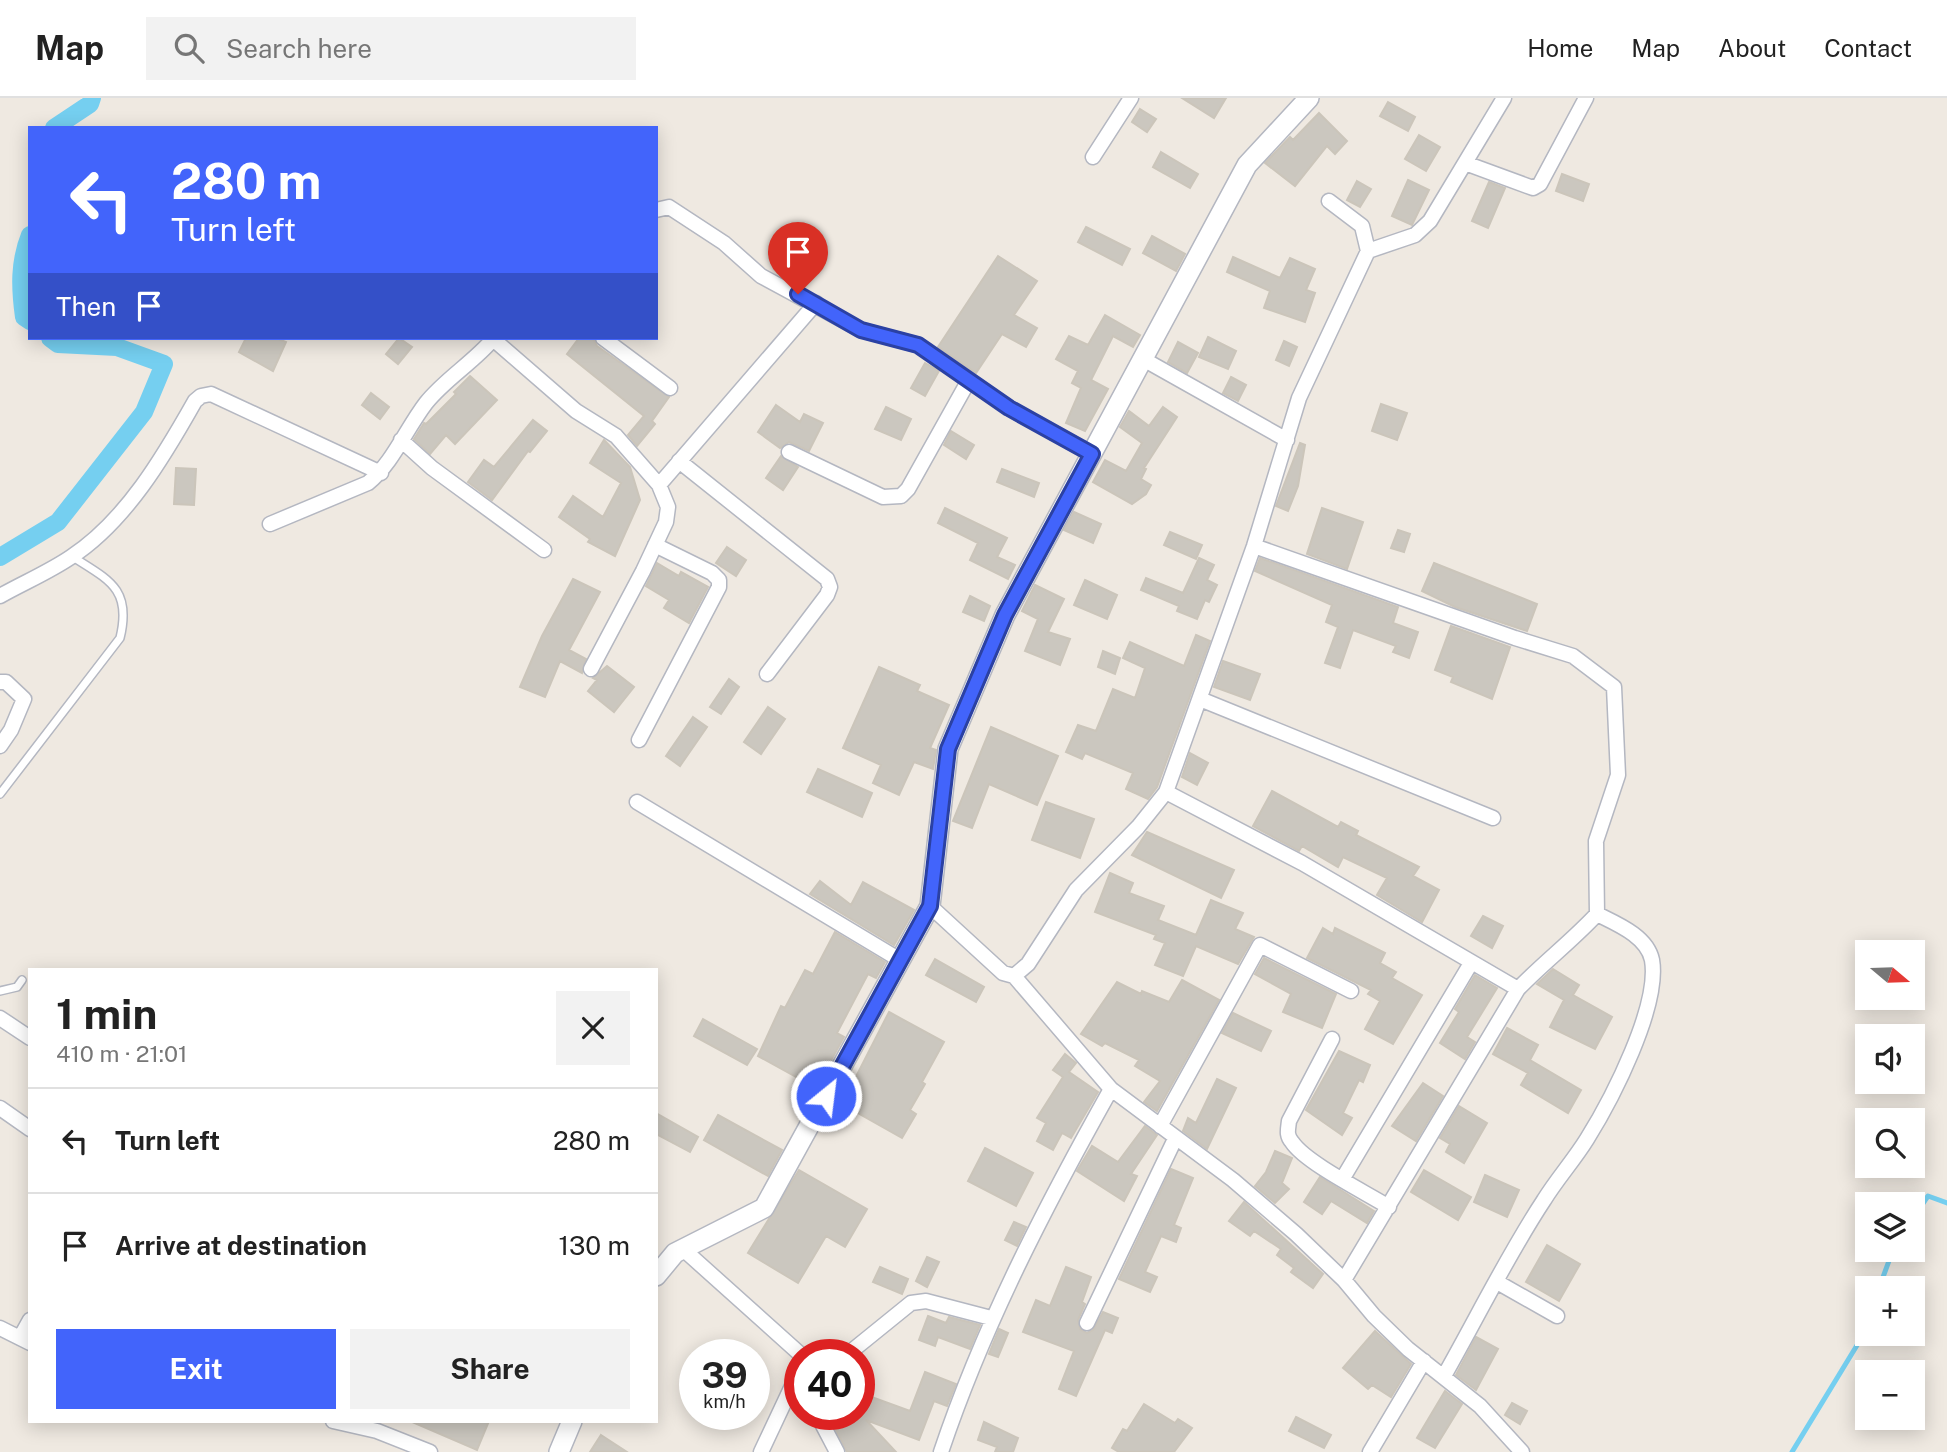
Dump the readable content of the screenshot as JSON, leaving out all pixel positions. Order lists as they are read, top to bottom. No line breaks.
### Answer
{"north":"right","page":{"header":"Map","search":"Search here","nav":["Home","Map","About","Contact"],"turn":["280 m","Turn left"],"then":"Then","map_buttons":["+","−"],"heading":["1 min","410 m · 21:01"],"list":[{"name":"Turn left","value":"280 m"},{"name":"Arrive at destination","value":"130 m"}],"buttons":["Exit","Share"],"speed":"39 km/h","limit":"40"}}
